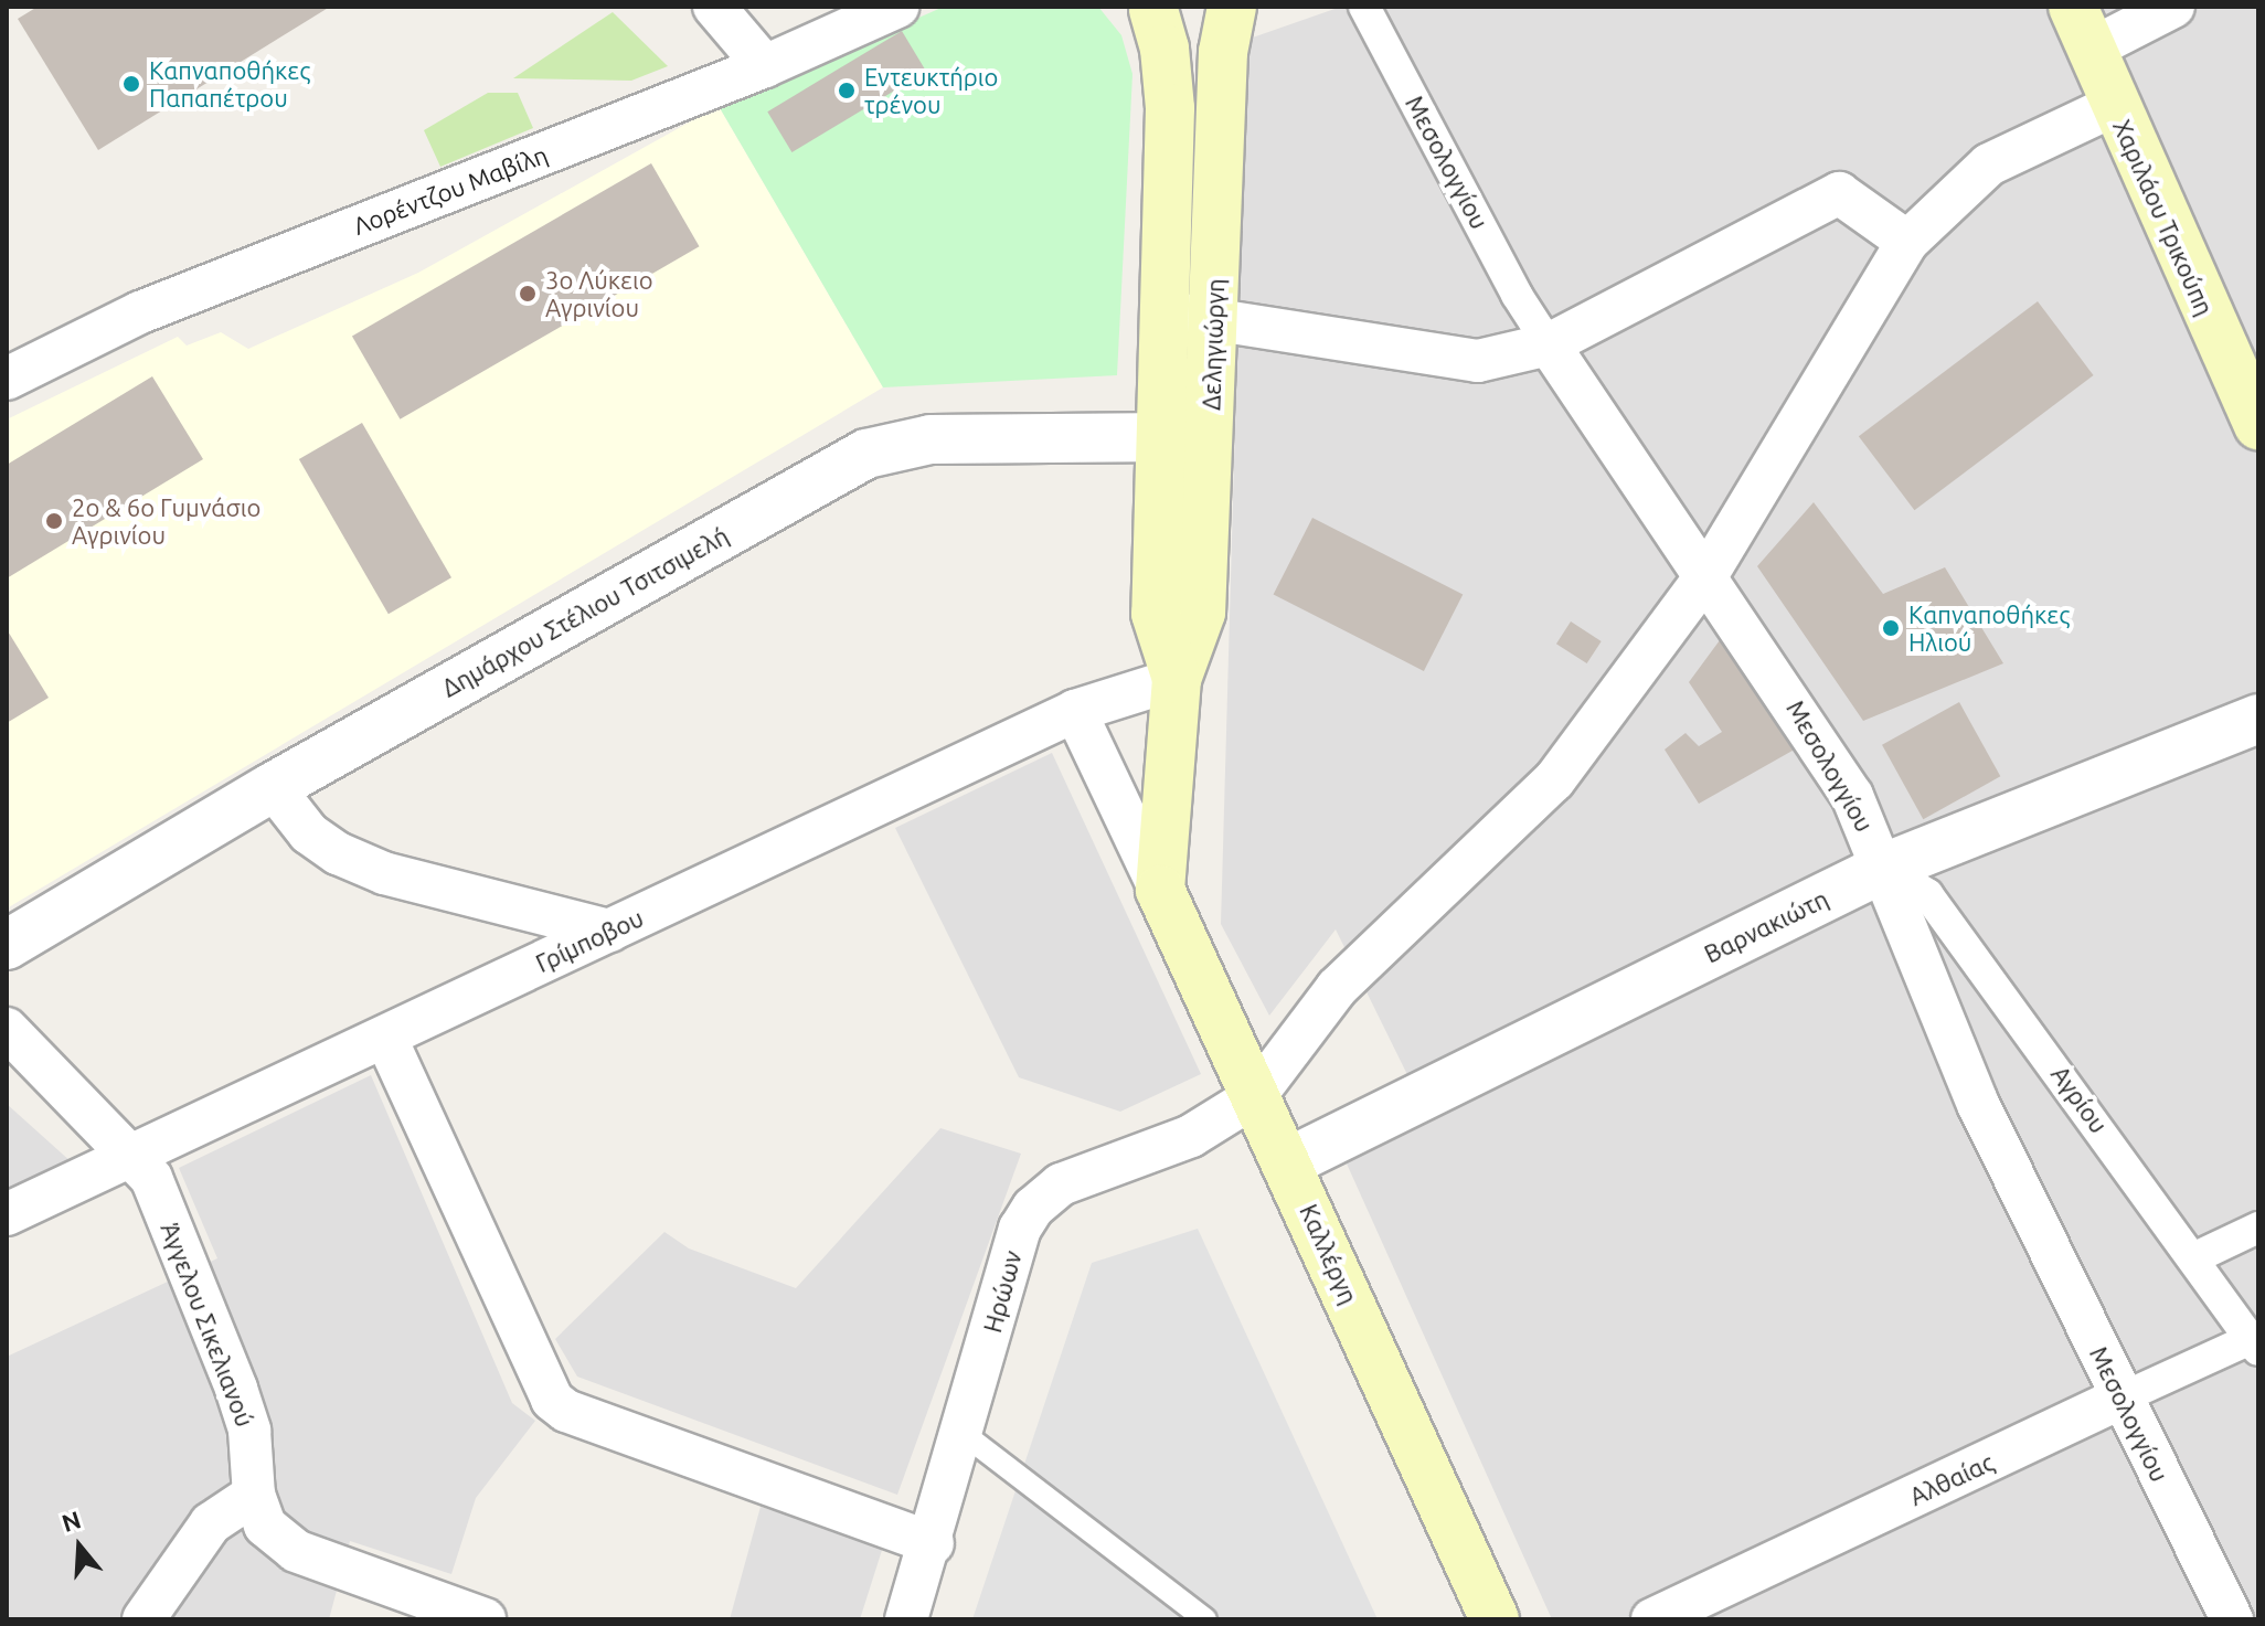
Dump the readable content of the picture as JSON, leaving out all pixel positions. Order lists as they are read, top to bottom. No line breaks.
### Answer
{"streets":{"main road":["Χαριλάου Τρικούπη","Δεληγιώργη","Καλλέργη"],"street":["Μεσολογγίου","Λορέντζου Μαβίλη","Δημάρχου Στέλιου Τσιτσιμελή","Βαρνακιώτη","Γρίμποβου","Αγρίου","Ηρώων","Άγγελου Σικελιανού","Αλθαίας"]},"crossings":[["Μεσολογγίου","Βαρνακιώτη"],["Μεσολογγίου","Αγρίου"],["Μεσολογγίου","Αλθαίας"],["Δεληγιώργη","Δημάρχου Στέλιου Τσιτσιμελή"],["Δεληγιώργη","Γρίμποβου"],["Δεληγιώργη","Καλλέργη"],["Βαρνακιώτη","Αγρίου"],["Βαρνακιώτη","Καλλέργη"],["Γρίμποβου","Άγγελου Σικελιανού"],["Αγρίου","Αλθαίας"],["Καλλέργη","Ηρώων"]],"places":["Καπναποθήκες Παπαπέτρου","Εντευκτήριο τρένου","3ο Λύκειο Αγρινίου","2ο & 6ο Γυμνάσιο Αγρινίου","Καπναποθήκες Ηλιού"],"north":"top"}
